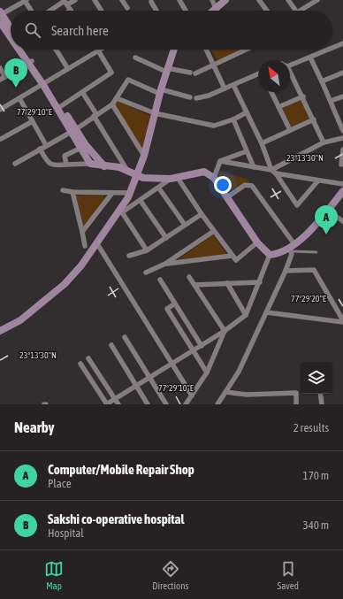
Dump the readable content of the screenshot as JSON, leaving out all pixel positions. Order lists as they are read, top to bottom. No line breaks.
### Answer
{"north":"top left","page":{"search":"Search here","pins":["B","A"],"heading":["Nearby","2 results"],"list":[{"mark":"A","name":"Computer/Mobile Repair Shop","note":"Place","value":"170 m"},{"mark":"B","name":"Sakshi co-operative hospital","note":"Hospital","value":"340 m"}],"nav":["Map","Directions","Saved"]},"coordinates":["77°29'10\"E","23°13'30\"N","77°29'20\"E"]}
